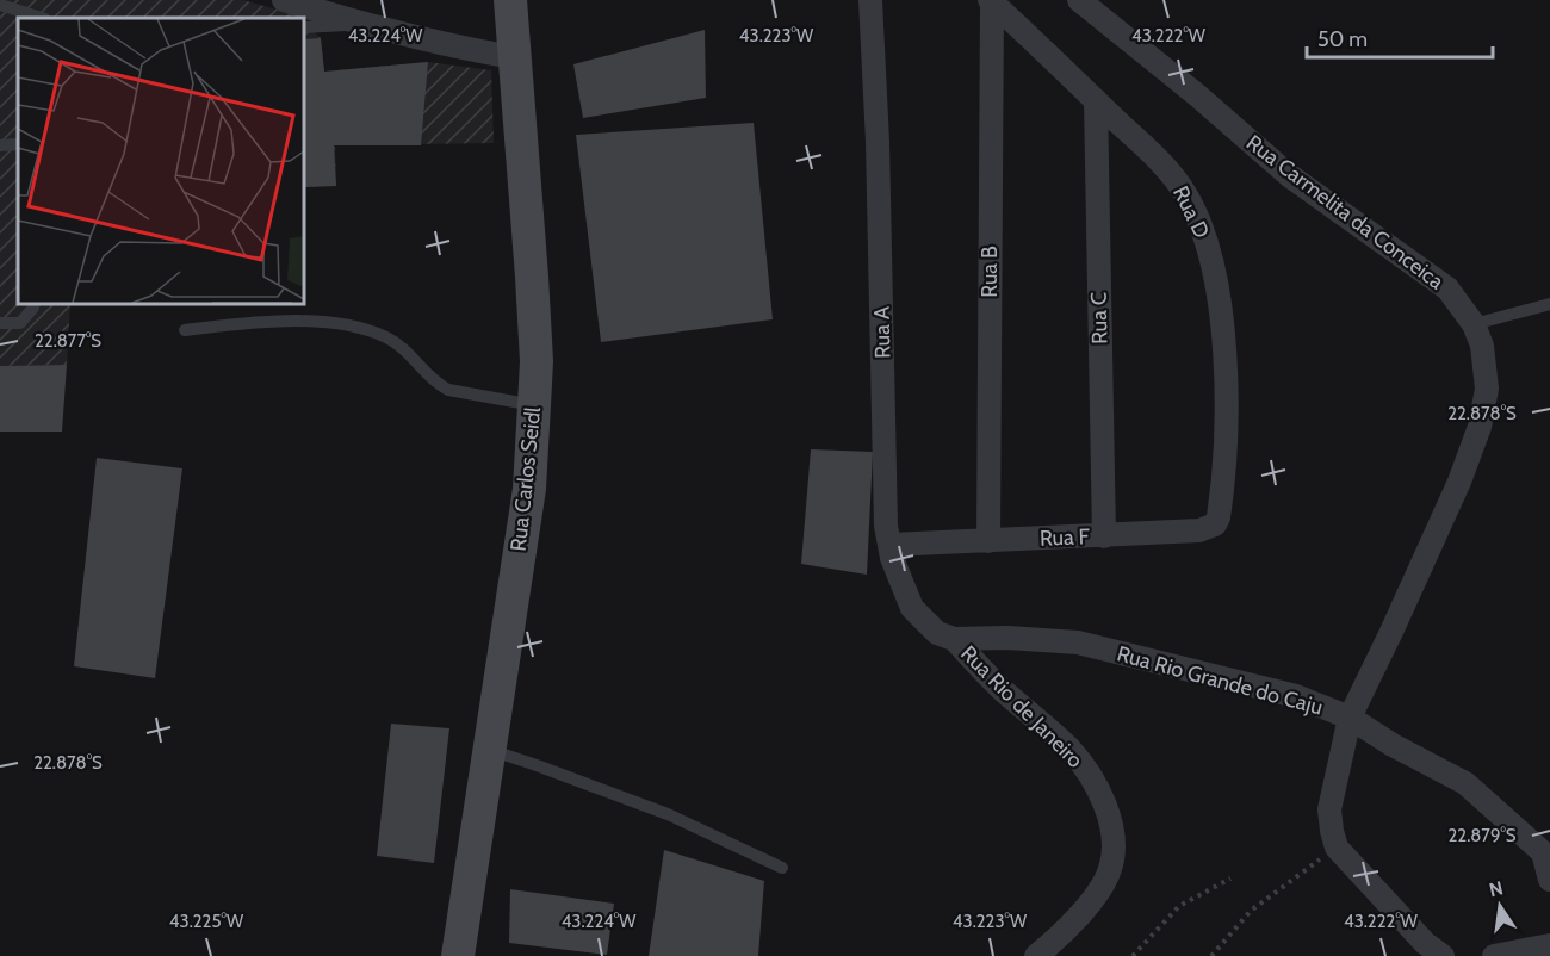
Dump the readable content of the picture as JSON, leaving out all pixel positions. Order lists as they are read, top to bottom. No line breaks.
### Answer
{"streets":{"street":["Rua D","Rua Carmelita da Conceica","Rua B","Rua C","Rua A","Rua Carlos Seidl","Rua F","Rua Rio Grande do Caju","Rua Rio de Janeiro"]},"crossings":[["Rua D","Rua B"],["Rua D","Rua C"],["Rua D","Rua F"],["Rua Carmelita da Conceica","Rua Rio Grande do Caju"],["Rua B","Rua F"],["Rua C","Rua F"],["Rua A","Rua F"],["Rua A","Rua Rio Grande do Caju"],["Rua A","Rua Rio de Janeiro"],["Rua Rio Grande do Caju","Rua Rio de Janeiro"]],"scale_bar":"50 m","north":"top","coordinates":["43.224°W","43.223°W","43.222°W","22.877°S","22.878°S","22.879°S","43.225°W"]}
